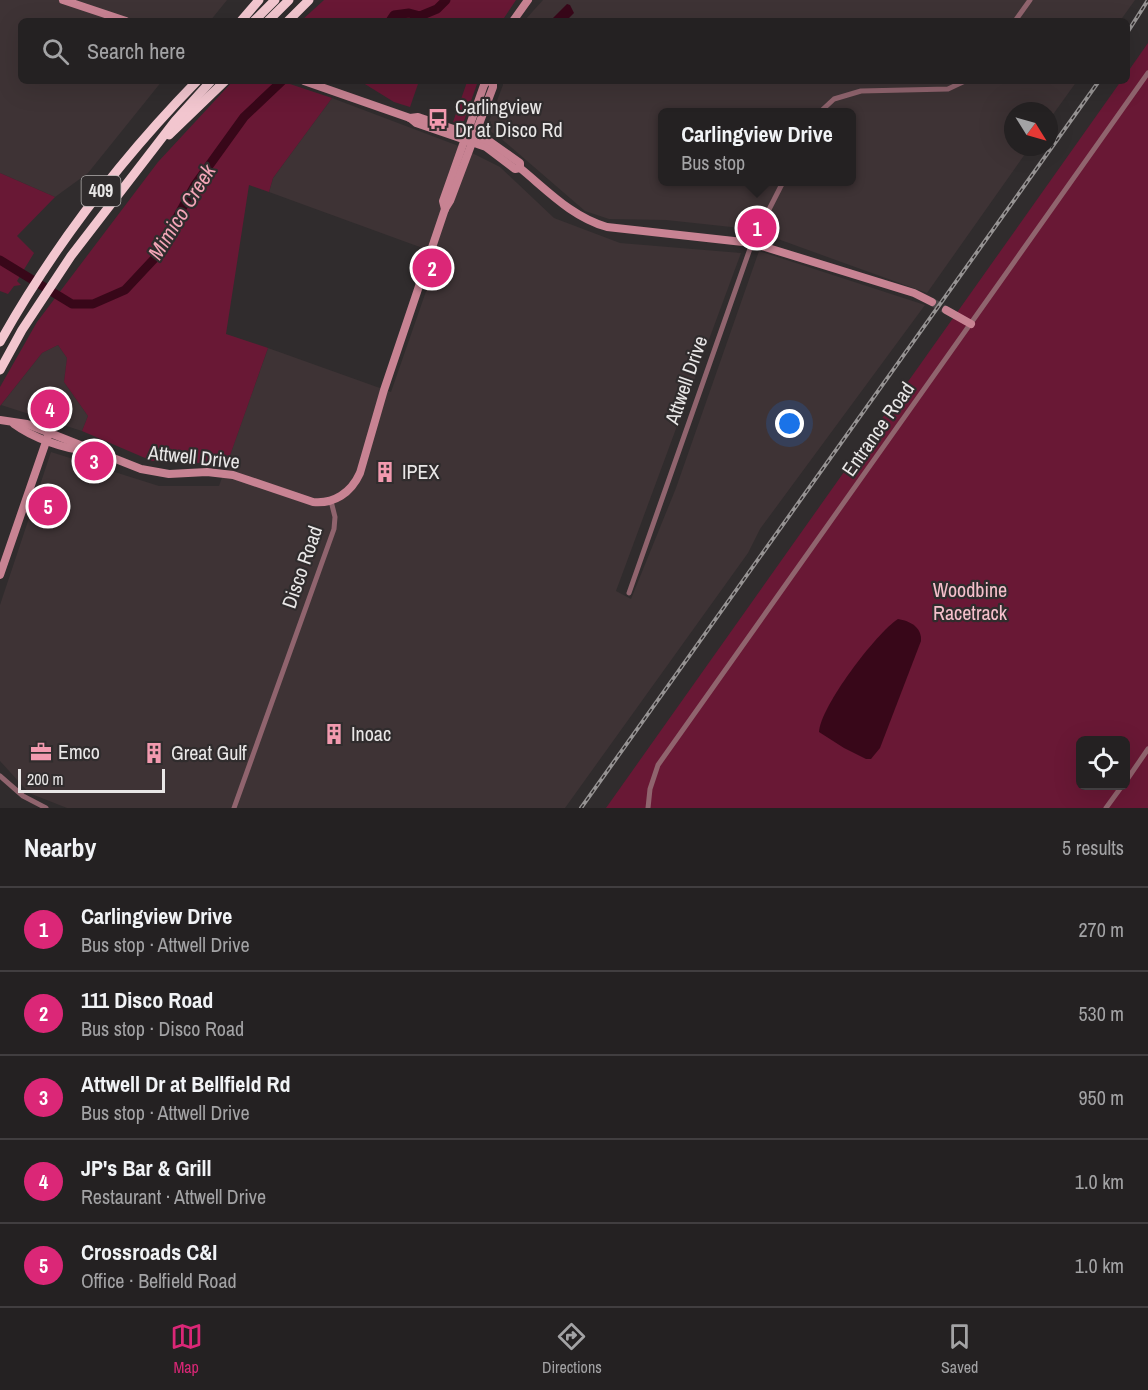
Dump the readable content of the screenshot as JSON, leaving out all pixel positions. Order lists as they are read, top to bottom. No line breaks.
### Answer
{"streets":{"highway":["409"],"main road":["Attwell Drive"],"street":["Entrance Road","Disco Road"]},"crossings":[["Attwell Drive","Disco Road"]],"water":["Mimico Creek"],"parks":["Woodbine Racetrack"],"places":{"bus stop":["Carlingview Dr at Disco Rd"],"building":["IPEX","Inoac","Great Gulf"],"office":["Emco"]},"scale_bar":"200 m","north":"bottom right","page":{"search":"Search here","popup":["Carlingview Drive","Bus stop"],"pins":["1","2","4","3","5"],"scale":"200 m","heading":["Nearby","5 results"],"list":[{"mark":"1","name":"Carlingview Drive","note":"Bus stop · Attwell Drive","value":"270 m"},{"mark":"2","name":"111 Disco Road","note":"Bus stop · Disco Road","value":"530 m"},{"mark":"3","name":"Attwell Dr at Bellfield Rd","note":"Bus stop · Attwell Drive","value":"950 m"},{"mark":"4","name":"JP's Bar & Grill","note":"Restaurant · Attwell Drive","value":"1.0 km"},{"mark":"5","name":"Crossroads C&I","note":"Office · Belfield Road","value":"1.0 km"}],"nav":["Map","Directions","Saved"]}}
